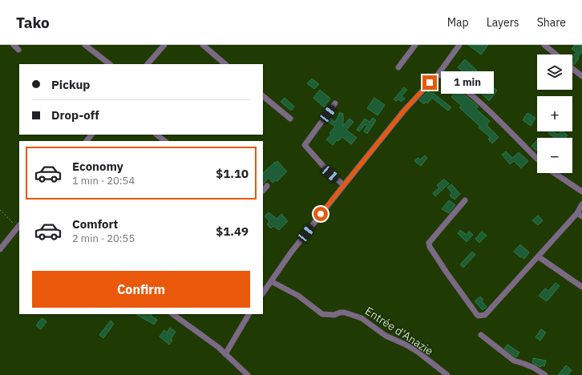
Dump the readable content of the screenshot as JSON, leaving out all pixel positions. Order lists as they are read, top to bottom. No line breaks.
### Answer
{"streets":{"street":["Entrée d'Anazie"]},"page":{"header":"Tako","nav":["Map","Layers","Share"],"map_buttons":["+","−"],"banner":["Pickup","Drop-off"],"bubble":"1 min","list":[{"name":"Economy","note":"1 min · 20:54","value":"$1.10"},{"name":"Comfort","note":"2 min · 20:55","value":"$1.49"}],"buttons":"Confirm"}}
